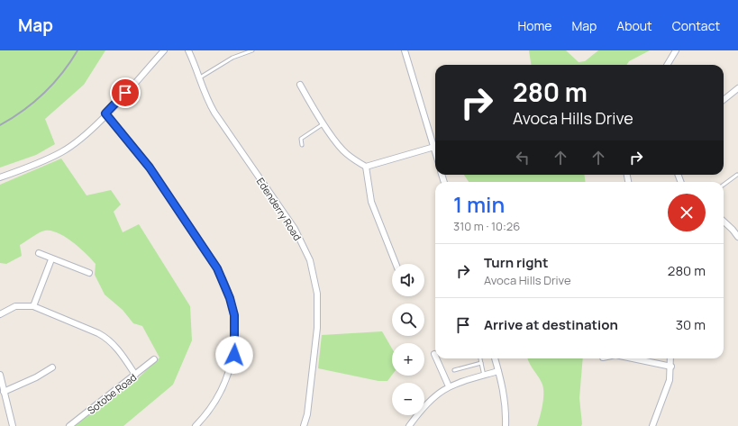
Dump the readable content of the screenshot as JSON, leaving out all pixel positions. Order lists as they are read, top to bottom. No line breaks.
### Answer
{"streets":{"street":["Edenderry Road","Sotobe Road"]},"page":{"header":"Map","nav":["Home","Map","About","Contact"],"turn":["280 m","Avoca Hills Drive"],"heading":["1 min","310 m · 10:26"],"list":[{"name":"Turn right","note":"Avoca Hills Drive","value":"280 m"},{"name":"Arrive at destination","value":"30 m"}],"map_buttons":["+","−"]}}
